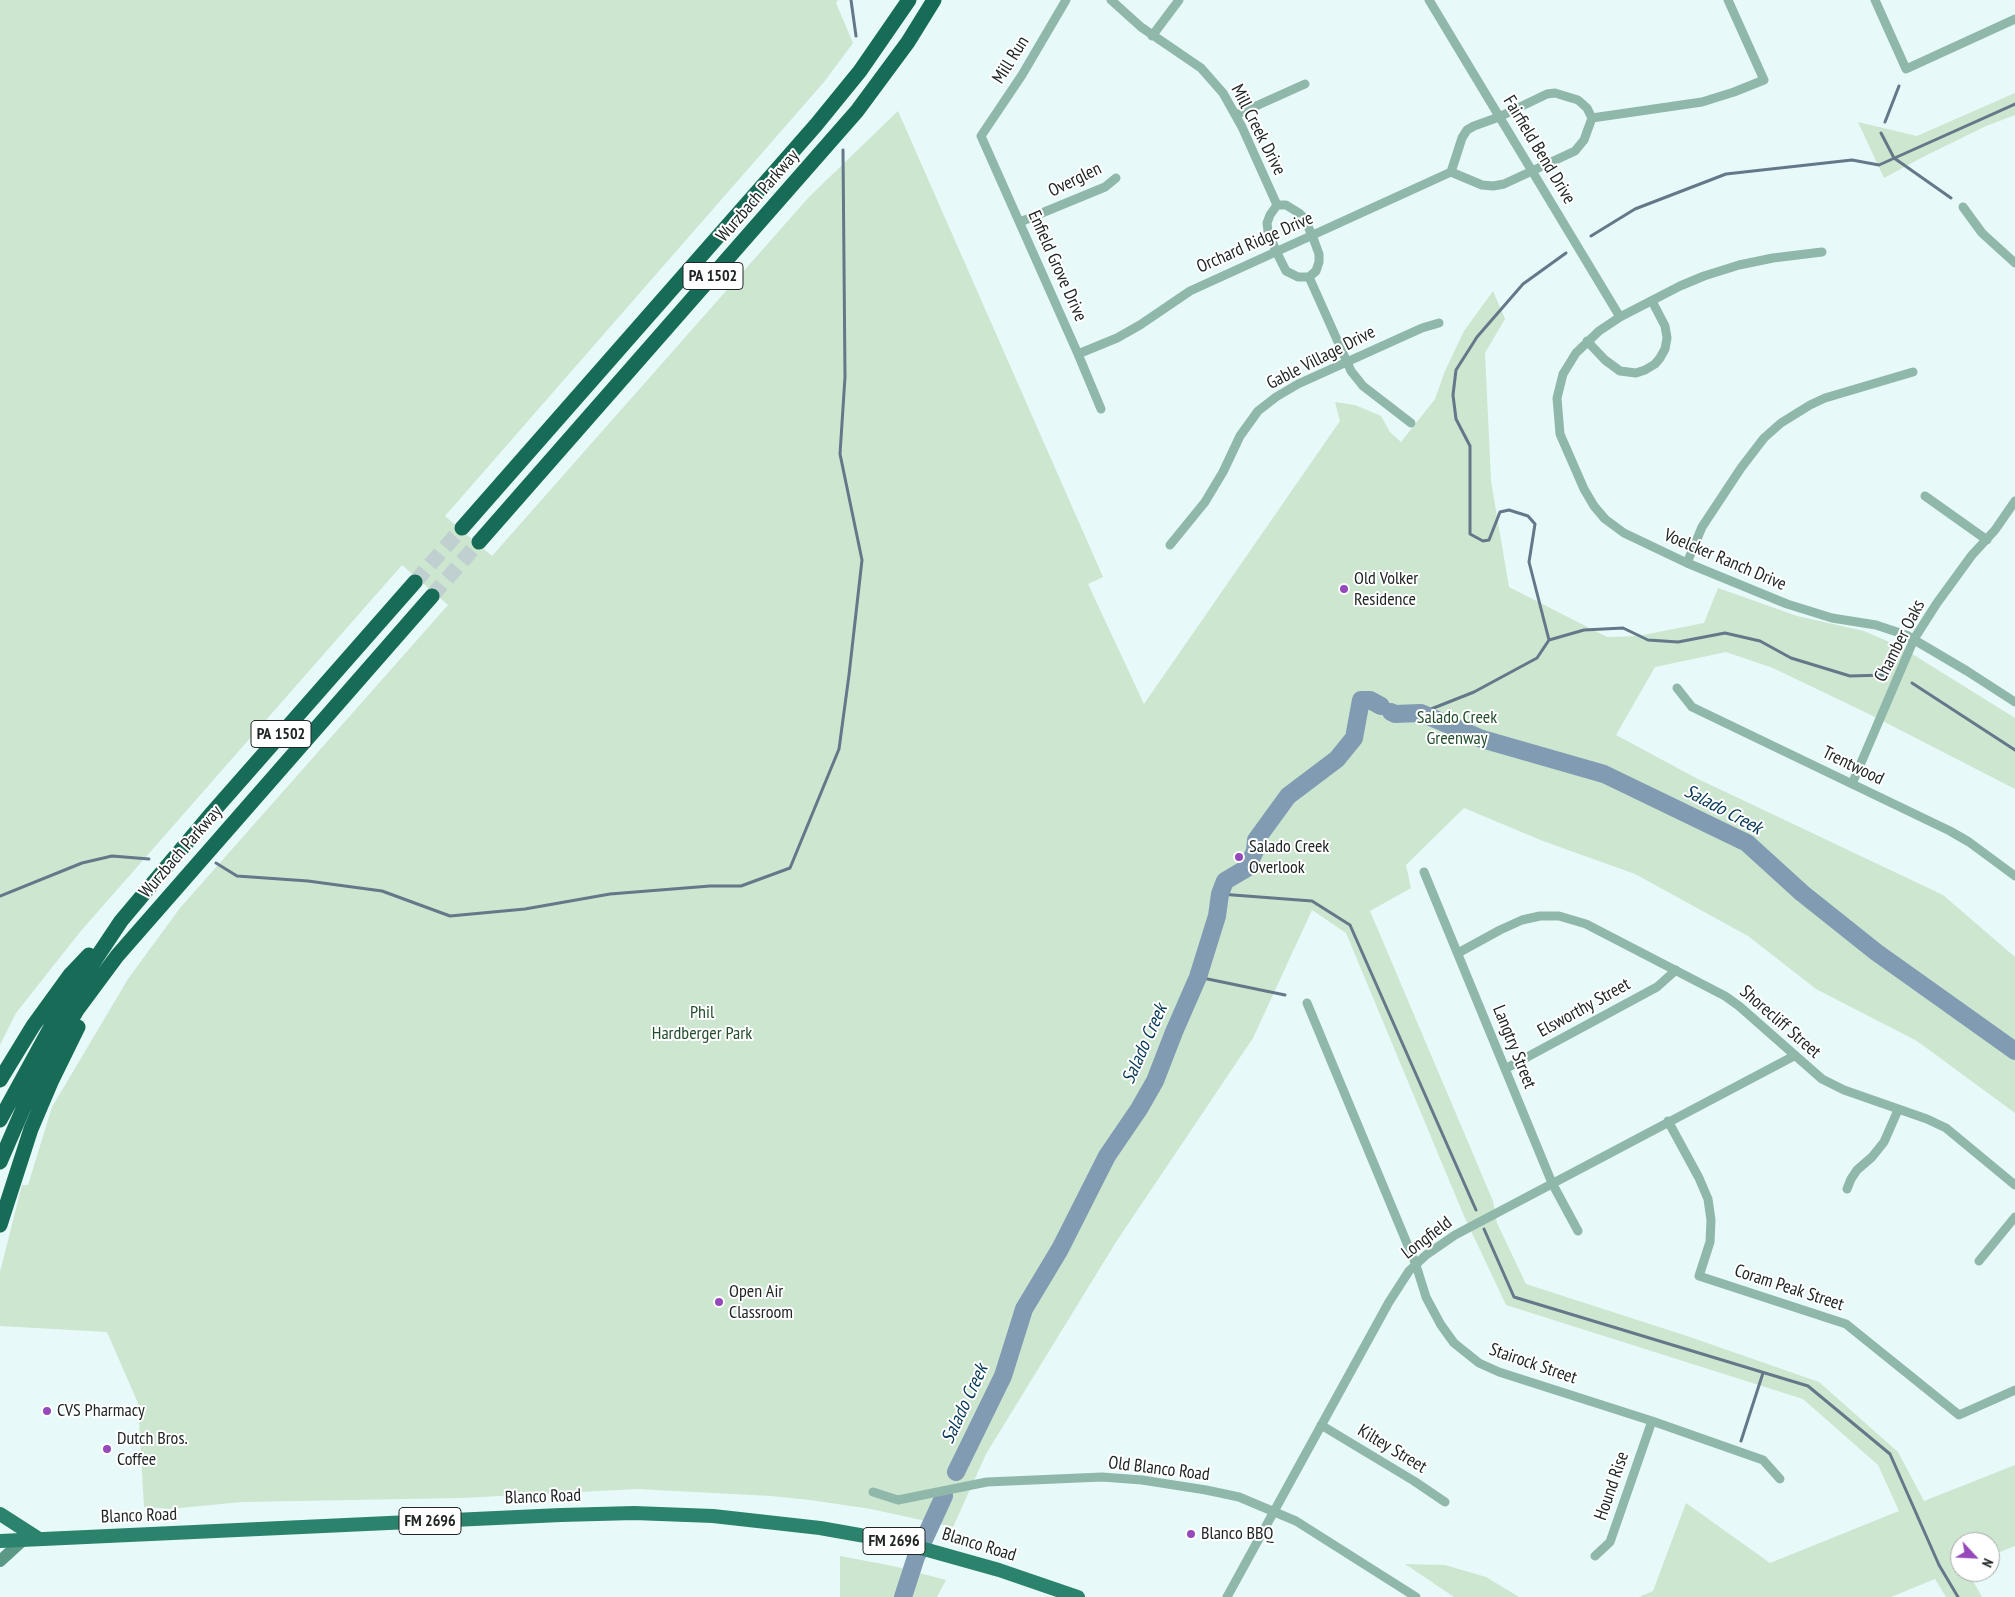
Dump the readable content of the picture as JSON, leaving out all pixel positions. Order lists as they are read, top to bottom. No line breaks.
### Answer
{"streets":{"highway":["Wurzbach Parkway","PA 1502"],"main road":["Blanco Road","FM 2696"],"street":["Mill Run","Mill Creek Drive","Fairfield Bend Drive","Overglen","Orchard Ridge Drive","Enfield Grove Drive","Gable Village Drive","Voelcker Ranch Drive","Chamber Oaks","Trentwood","Elsworthy Street","Shorecliff Street","Langtry Street","Longfield","Coram Peak Street","Stairock Street","Kiltey Street","Old Blanco Road","Hound Rise"]},"crossings":[["Mill Run","Enfield Grove Drive"],["Fairfield Bend Drive","Voelcker Ranch Drive"],["Overglen","Enfield Grove Drive"],["Orchard Ridge Drive","Enfield Grove Drive"],["Voelcker Ranch Drive","Chamber Oaks"],["Chamber Oaks","Trentwood"],["Elsworthy Street","Shorecliff Street"],["Elsworthy Street","Langtry Street"],["Shorecliff Street","Langtry Street"],["Shorecliff Street","Longfield"],["Langtry Street","Longfield"],["Longfield","Coram Peak Street"],["Longfield","Stairock Street"],["Longfield","Kiltey Street"],["Longfield","Old Blanco Road"],["Stairock Street","Hound Rise"]],"water":["Salado Creek"],"parks":["Salado Creek Greenway","Phil Hardberger Park"],"places":["Old Volker Residence","Salado Creek Overlook","Open Air Classroom","CVS Pharmacy","Dutch Bros. Coffee","Blanco BBQ"],"north":"bottom right"}
